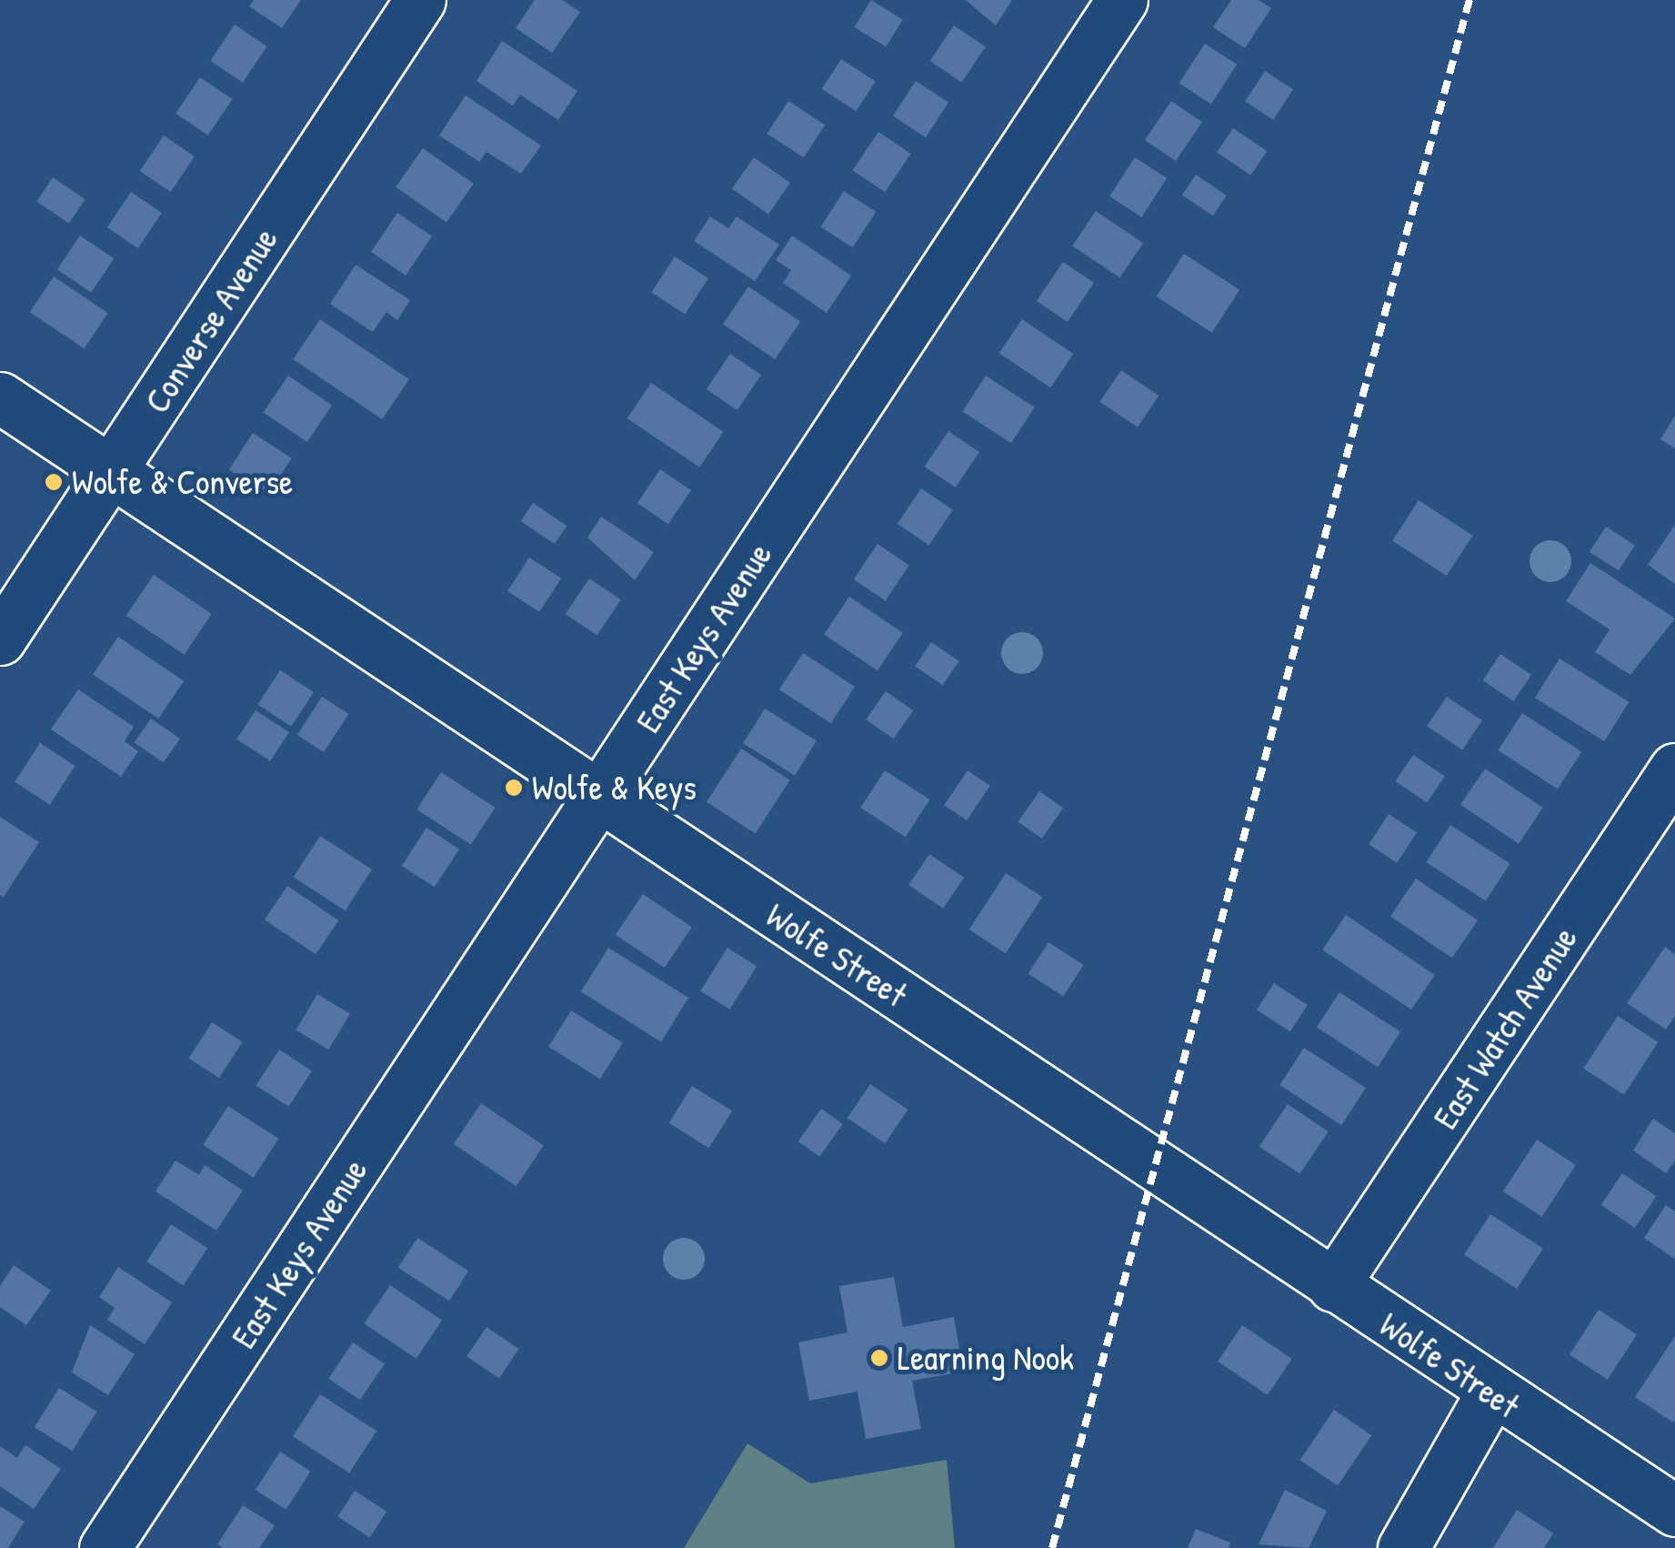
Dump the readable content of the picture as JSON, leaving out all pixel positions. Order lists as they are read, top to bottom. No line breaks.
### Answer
{"streets":{"street":["Converse Avenue","East Keys Avenue","Wolfe Street","East Watch Avenue"]},"crossings":[["Converse Avenue","Wolfe Street"],["East Keys Avenue","Wolfe Street"],["Wolfe Street","East Watch Avenue"]],"places":["Wolfe & Converse","Wolfe & Keys","Learning Nook"]}
